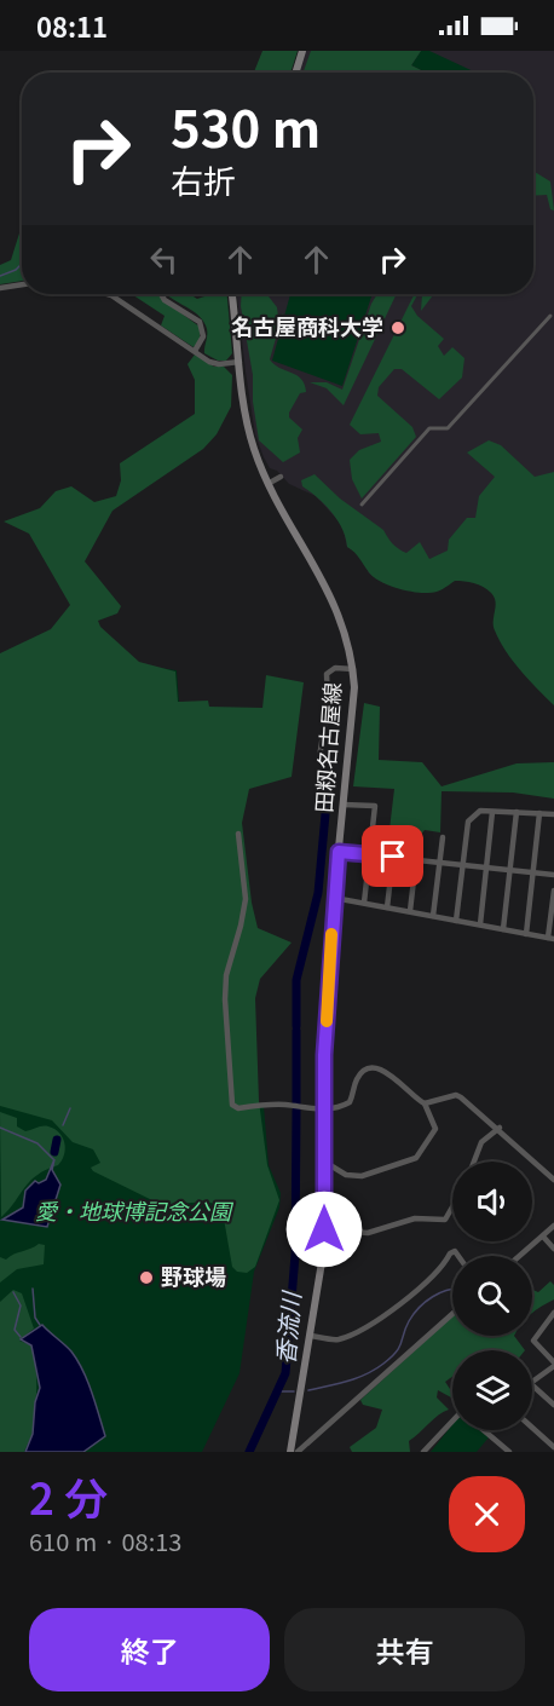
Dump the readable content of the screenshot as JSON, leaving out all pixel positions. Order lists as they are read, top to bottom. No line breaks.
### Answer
{"streets":{"main road":["田籾名古屋線"]},"water":["香流川"],"parks":["愛・地球博記念公園"],"places":["名古屋商科大学","野球場"],"page":{"status":"08:11","turn":["530 m","右折"],"heading":["2 分","610 m · 08:13"],"buttons":["終了","共有"]}}
